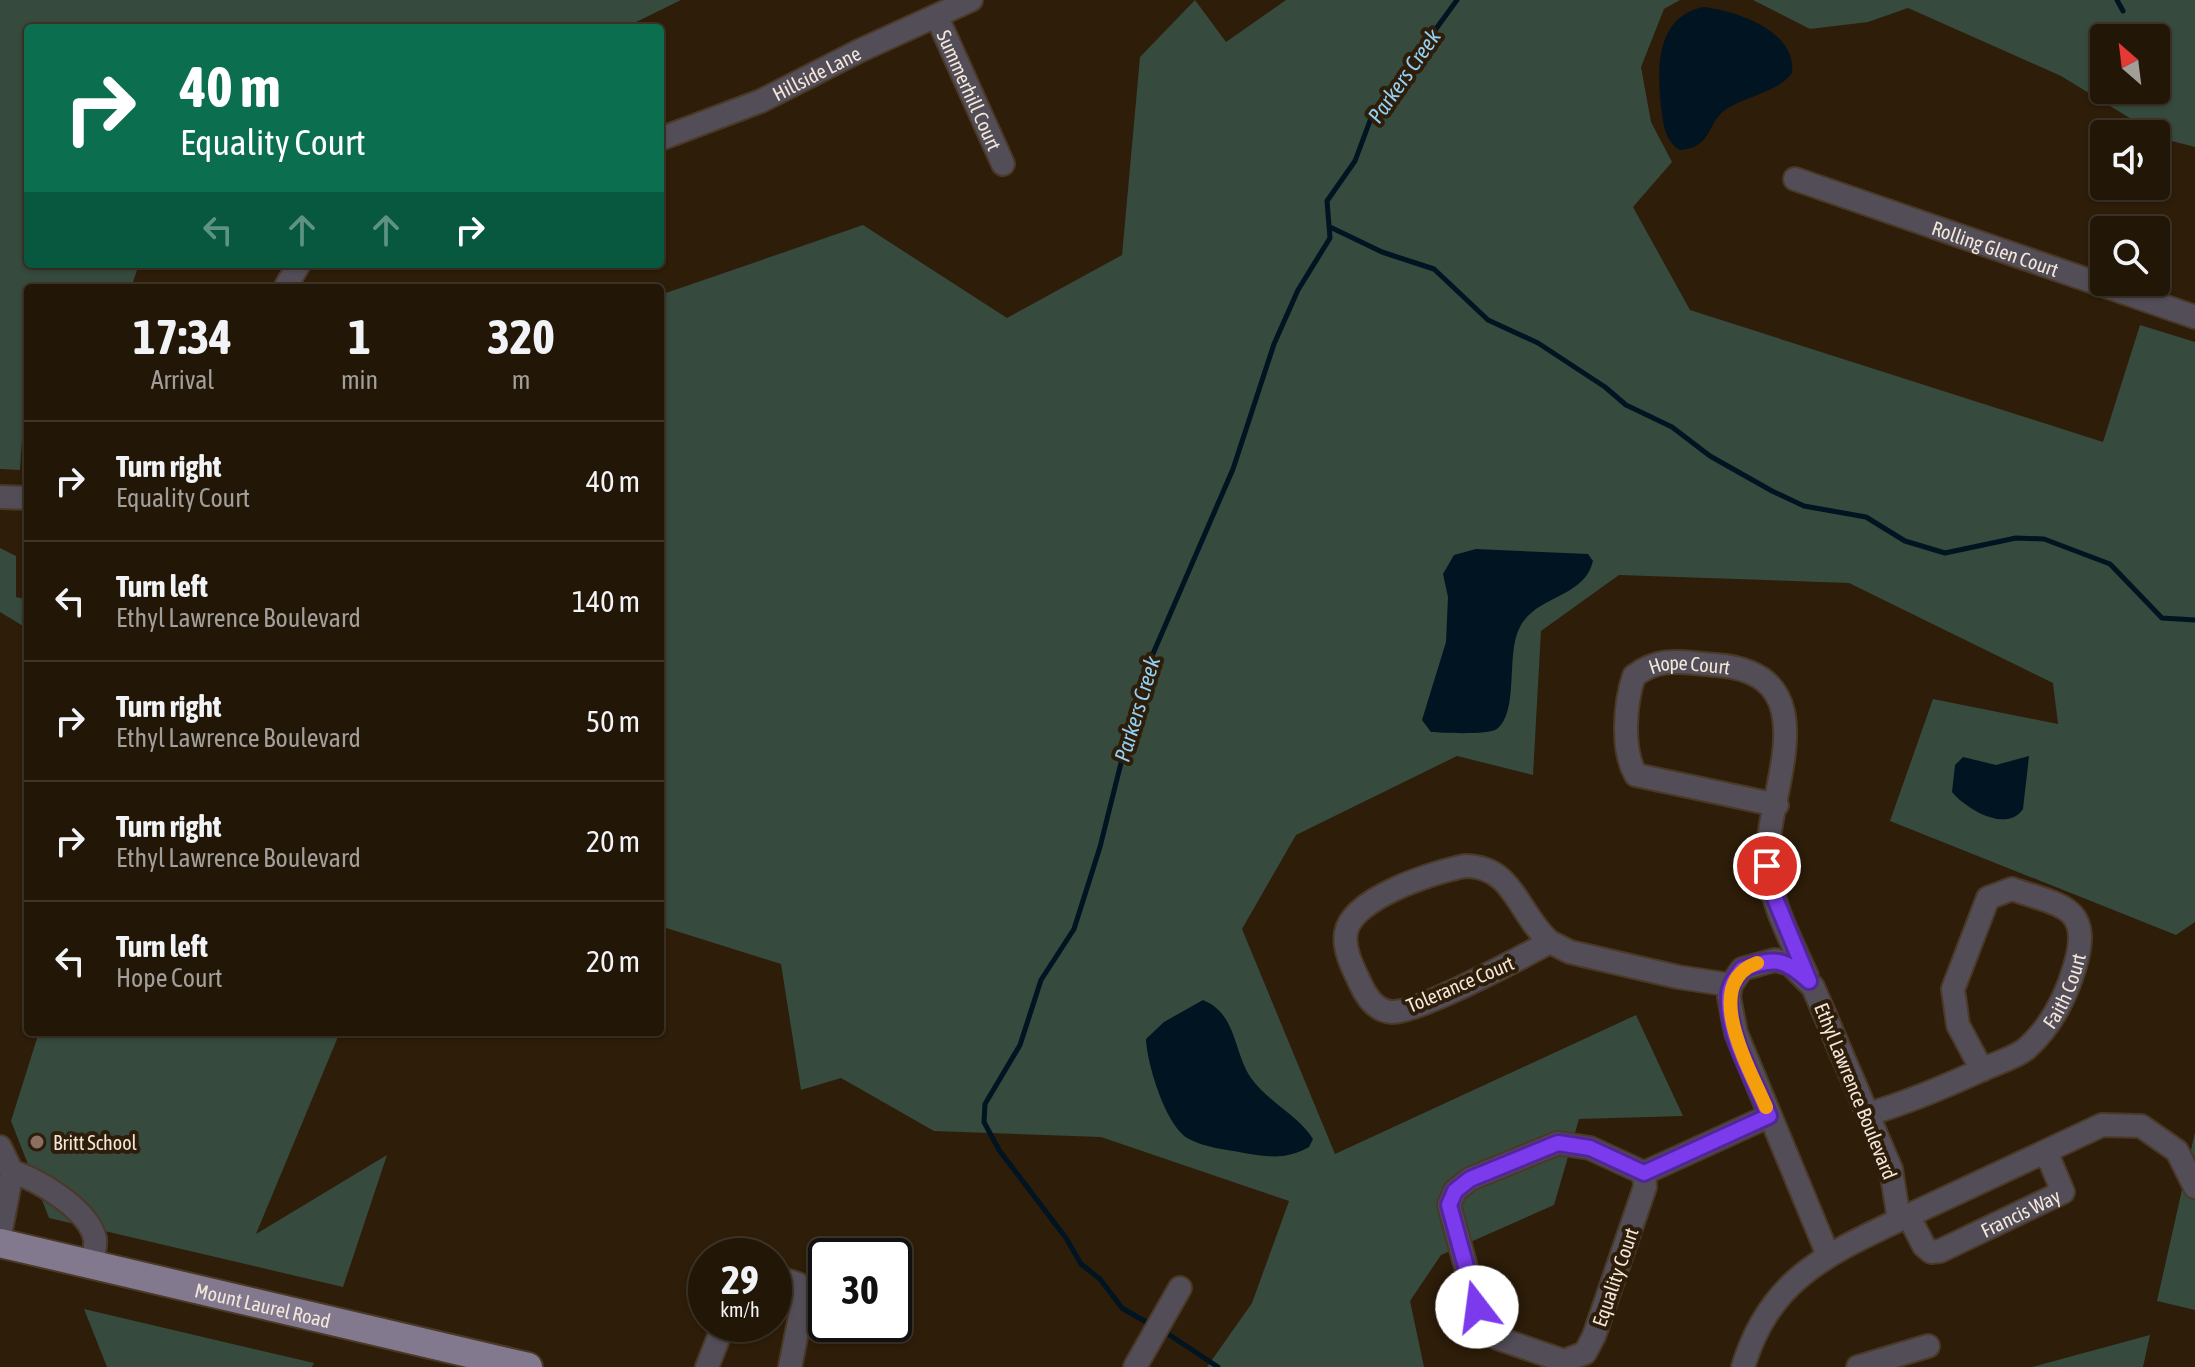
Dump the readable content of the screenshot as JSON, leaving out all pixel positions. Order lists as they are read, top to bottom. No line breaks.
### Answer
{"streets":{"main road":["Mount Laurel Road"],"street":["Hillside Lane","Summerhill Court","Rolling Glen Court","Hope Court","Tolerance Court","Faith Court","Ethyl Lawrence Boulevard","Francis Way","Equality Court"]},"crossings":[["Hillside Lane","Summerhill Court"],["Hope Court","Ethyl Lawrence Boulevard"],["Tolerance Court","Ethyl Lawrence Boulevard"],["Faith Court","Ethyl Lawrence Boulevard"],["Ethyl Lawrence Boulevard","Francis Way"]],"water":["Parkers Creek"],"places":["Britt School"],"north":"top left","page":{"turn":["40 m","Equality Court"],"eta":["17:34","Arrival","1","min","320","m"],"list":[{"name":"Turn right","note":"Equality Court","value":"40 m"},{"name":"Turn left","note":"Ethyl Lawrence Boulevard","value":"140 m"},{"name":"Turn right","note":"Ethyl Lawrence Boulevard","value":"50 m"},{"name":"Turn right","note":"Ethyl Lawrence Boulevard","value":"20 m"},{"name":"Turn left","note":"Hope Court","value":"20 m"}],"speed":"29 km/h","limit":"30"}}
